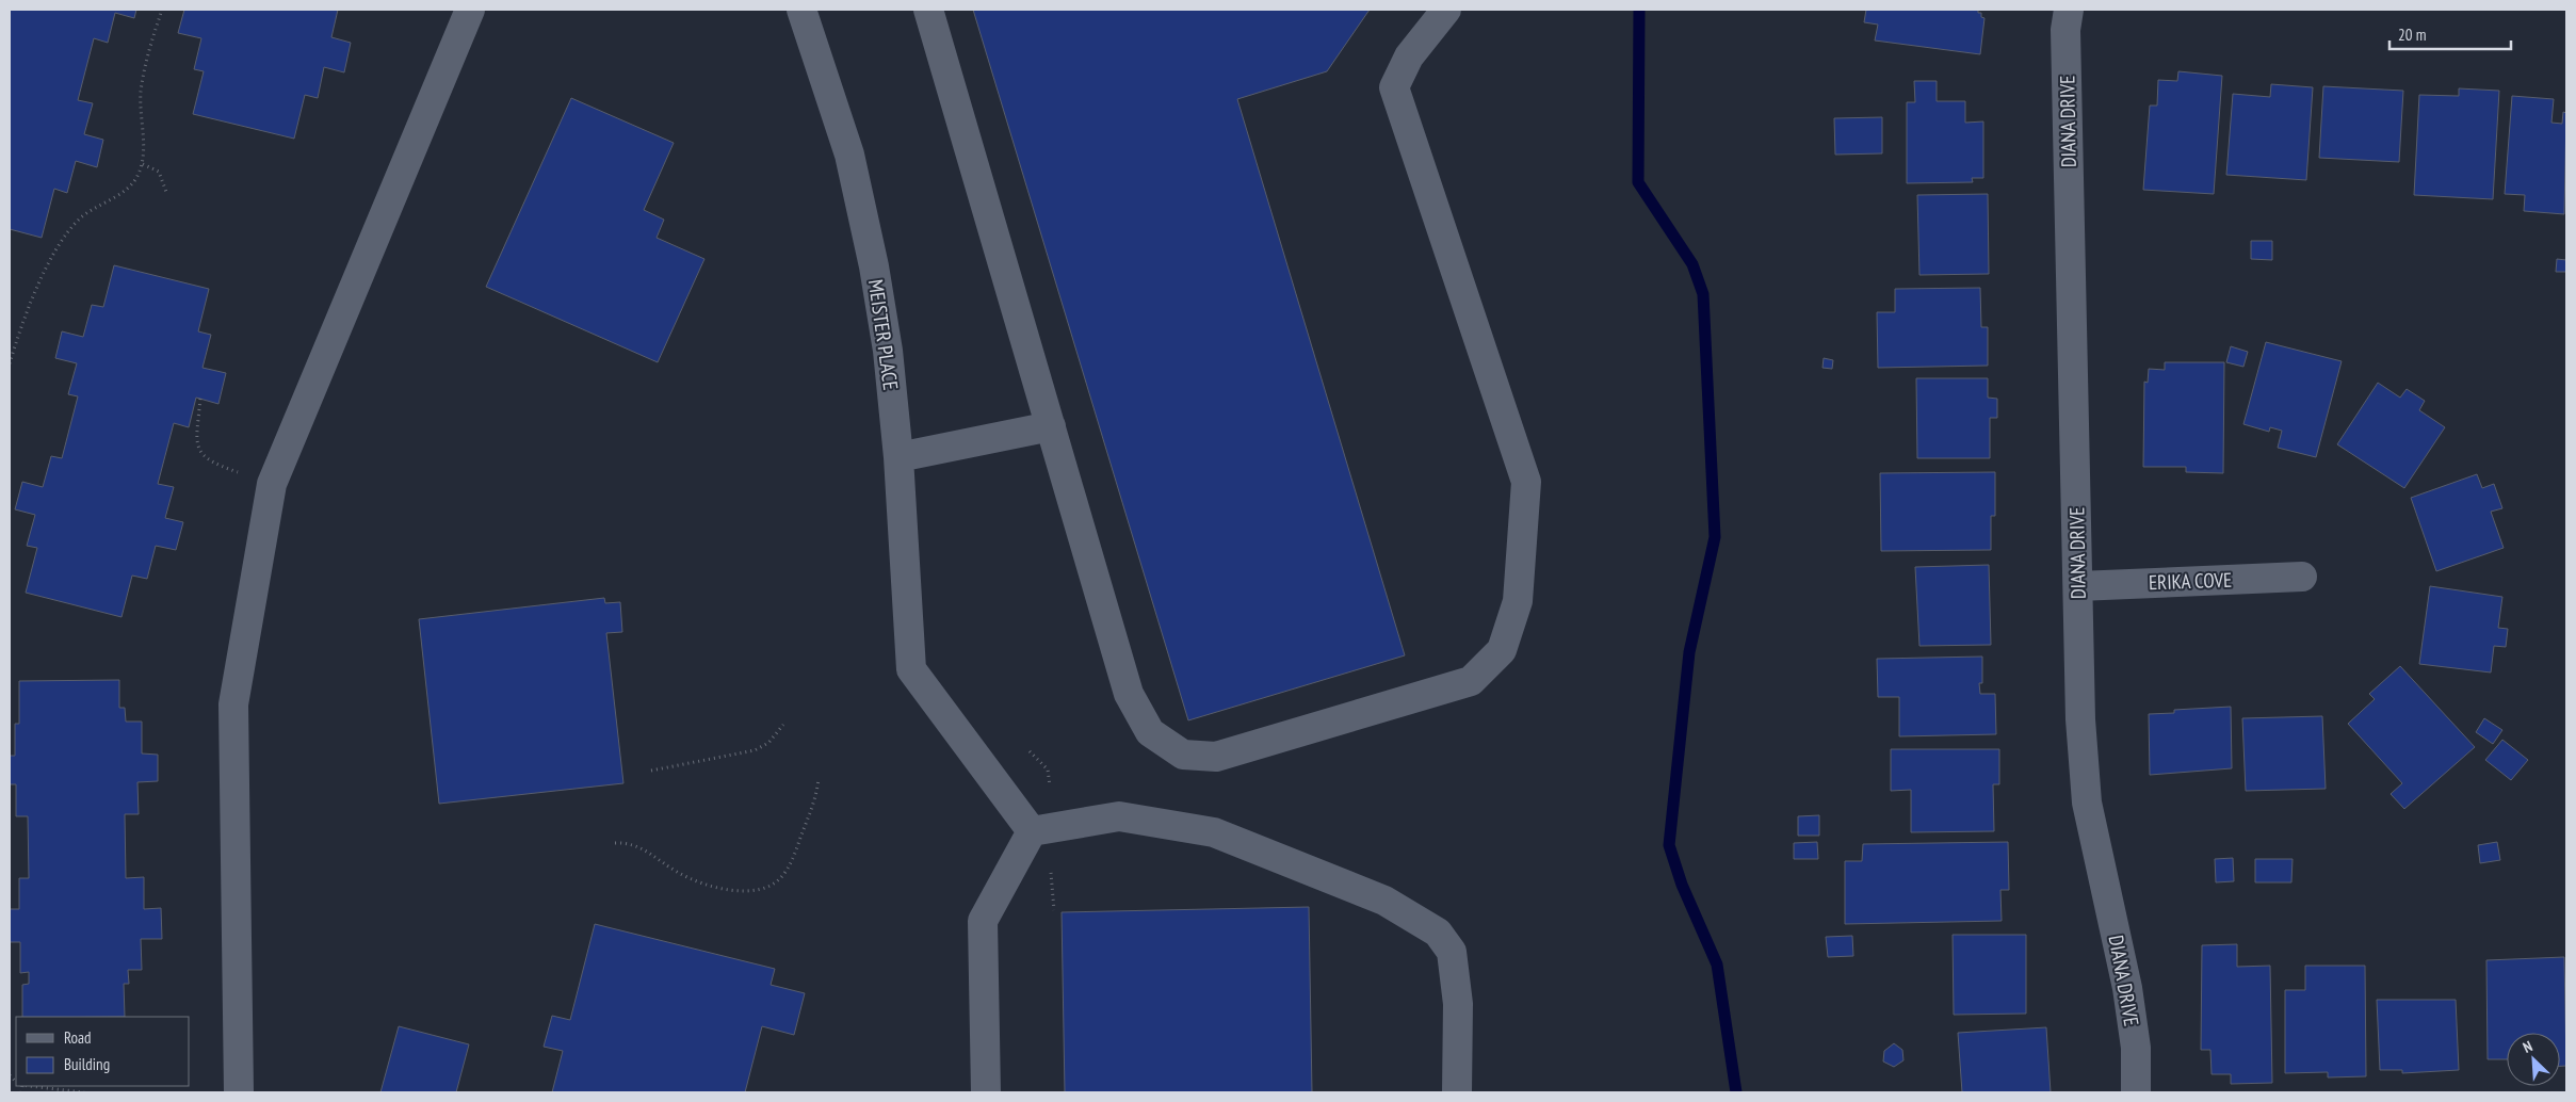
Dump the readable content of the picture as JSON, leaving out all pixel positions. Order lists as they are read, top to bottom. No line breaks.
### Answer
{"streets":{"street":["DIANA DRIVE","MEISTER PLACE","ERIKA COVE"]},"crossings":[["DIANA DRIVE","ERIKA COVE"]],"legend":["Road","Building"],"scale_bar":"20 m","north":"top left"}
